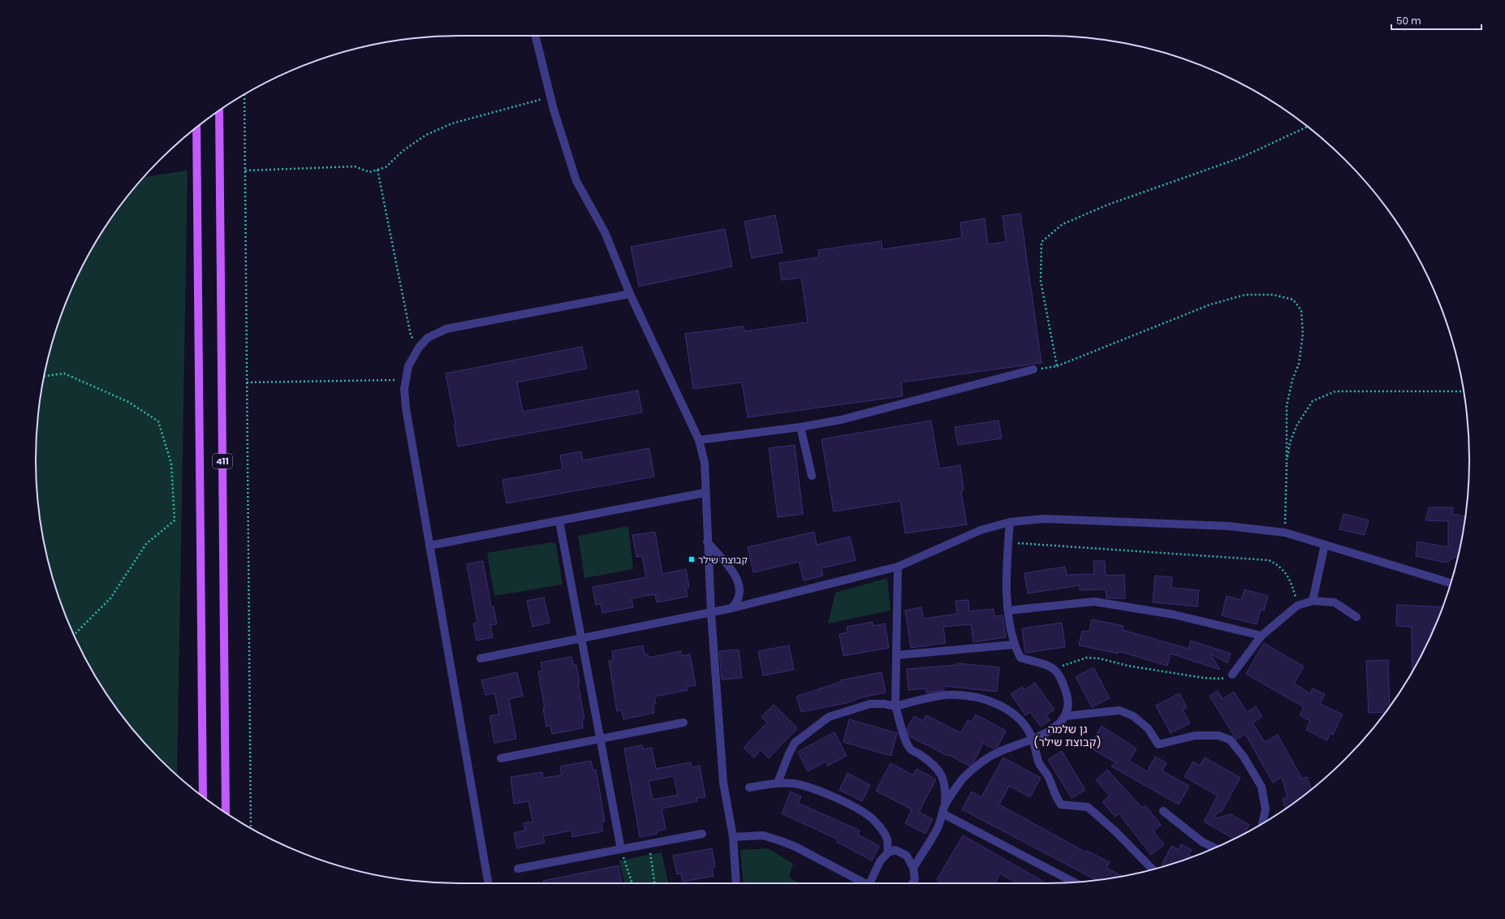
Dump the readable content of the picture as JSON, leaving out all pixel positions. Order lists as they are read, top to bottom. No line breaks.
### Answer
{"streets":{"main road":["411"]},"districts":["גן שלמה (קבוצת שילר)"],"places":{"transit":["קבוצת שילר"]},"scale_bar":"50 m"}
